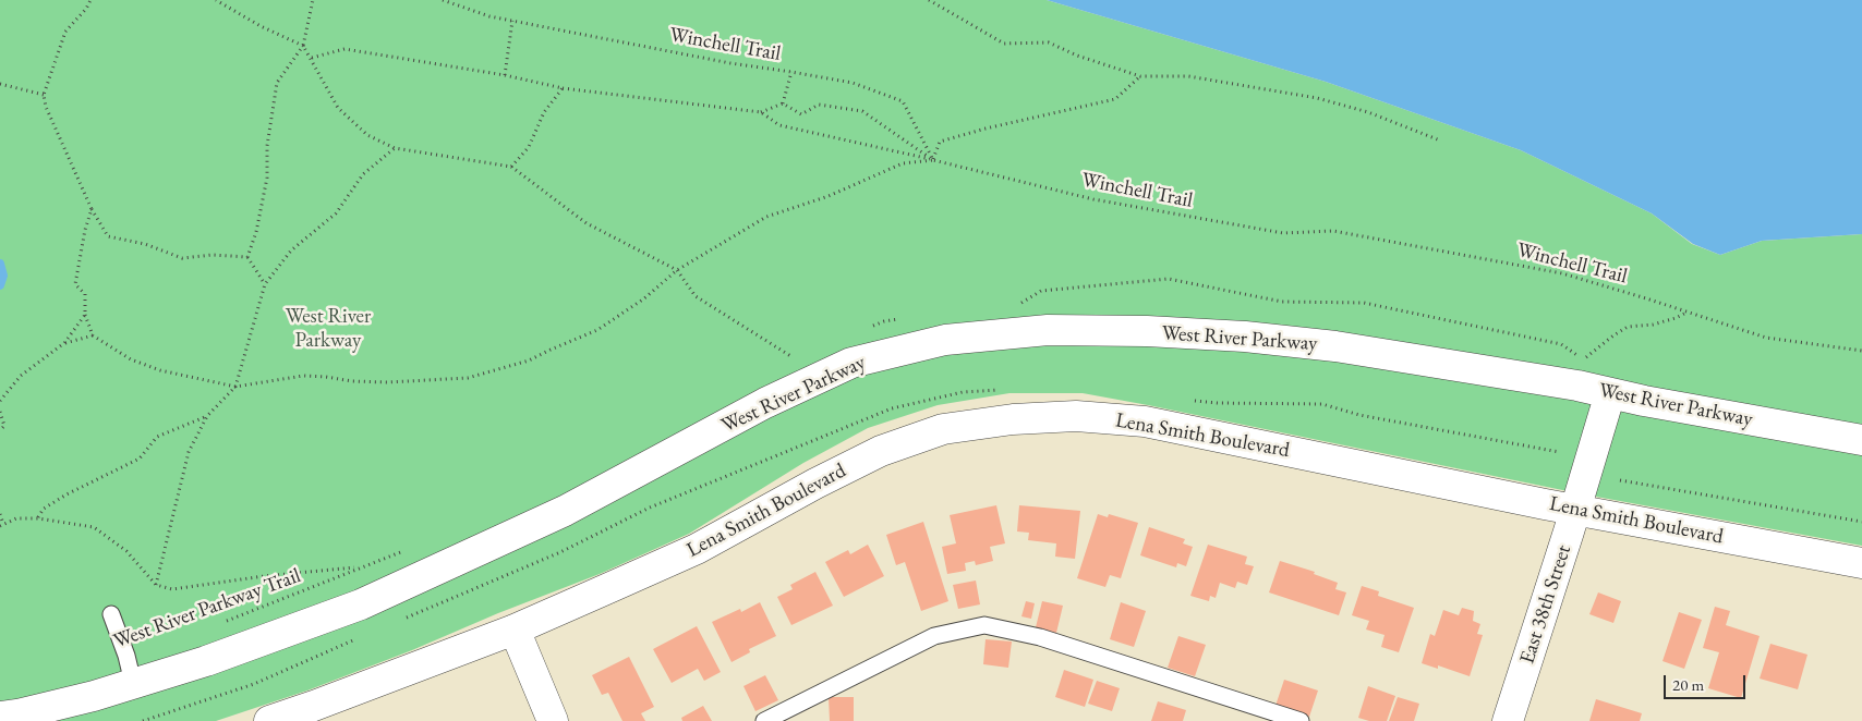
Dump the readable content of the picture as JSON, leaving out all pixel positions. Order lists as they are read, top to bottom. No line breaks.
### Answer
{"streets":{"street":["West River Parkway","Lena Smith Boulevard","East 38th Street"],"path":["Winchell Trail","West River Parkway Trail"]},"crossings":[["West River Parkway","East 38th Street"],["Lena Smith Boulevard","East 38th Street"]],"parks":["West River Parkway"],"scale_bar":"20 m"}
